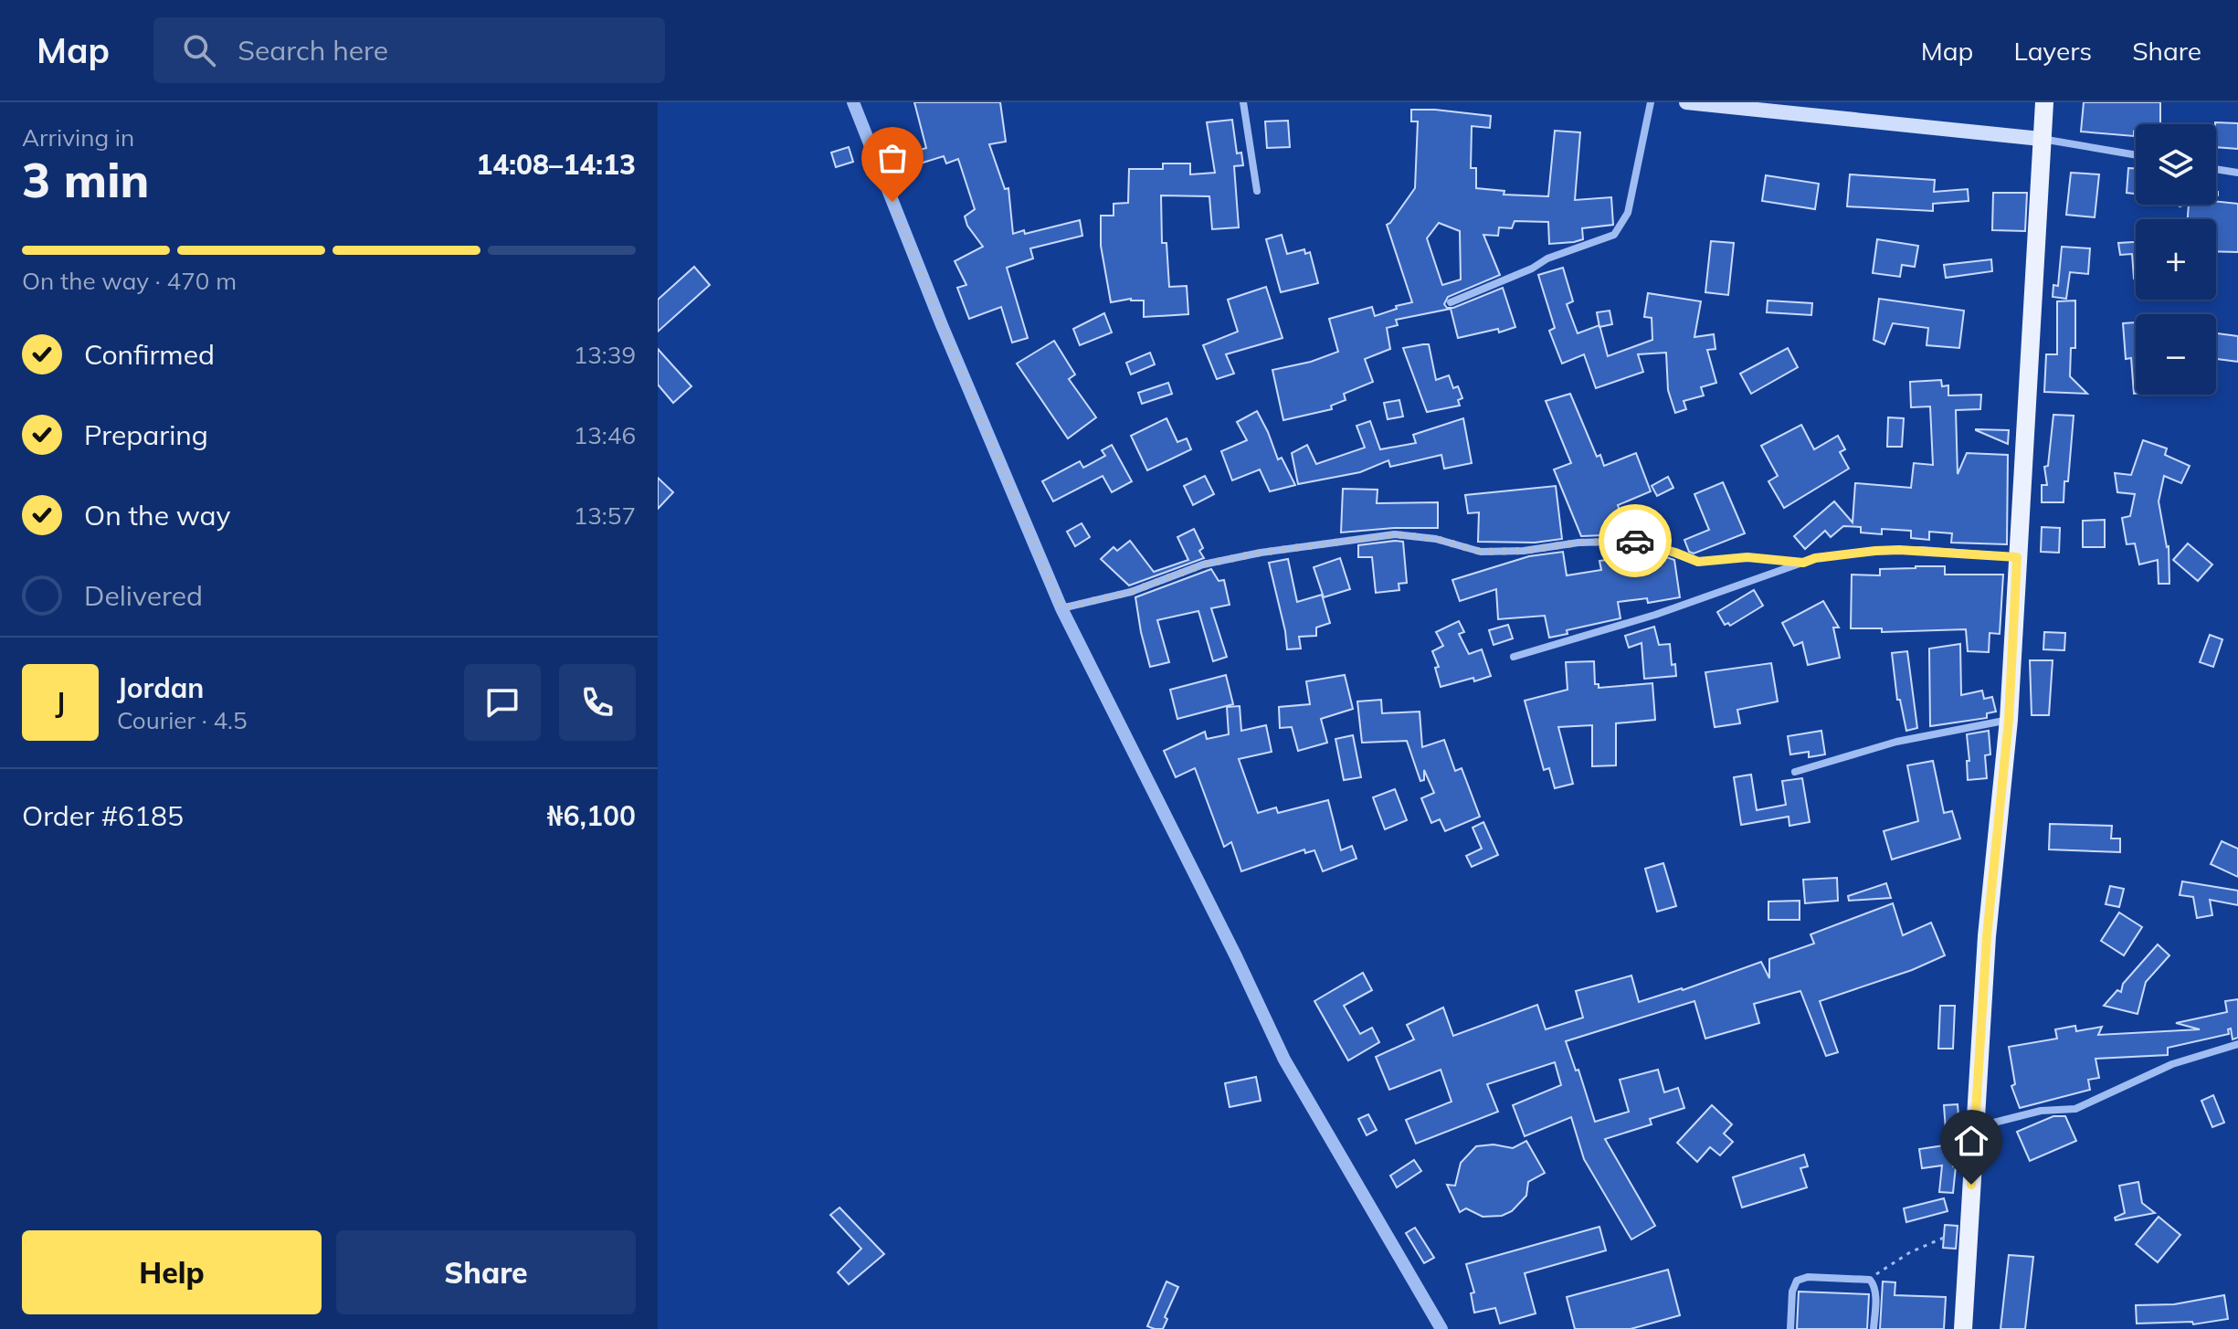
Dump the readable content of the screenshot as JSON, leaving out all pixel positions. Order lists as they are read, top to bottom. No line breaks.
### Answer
{"page":{"header":"Map","search":"Search here","nav":["Map","Layers","Share"],"heading":["3 min","Arriving in","14:08–14:13"],"panel":["Jordan","Courier · 4.5","Order #6185","₦6,100"],"map_buttons":["+","−"],"bar":"On the way · 470 m","list":[["Confirmed","13:39"],["Preparing","13:46"],["On the way","13:57"],"Delivered"],"round":"J","buttons":["Help","Share"]}}
